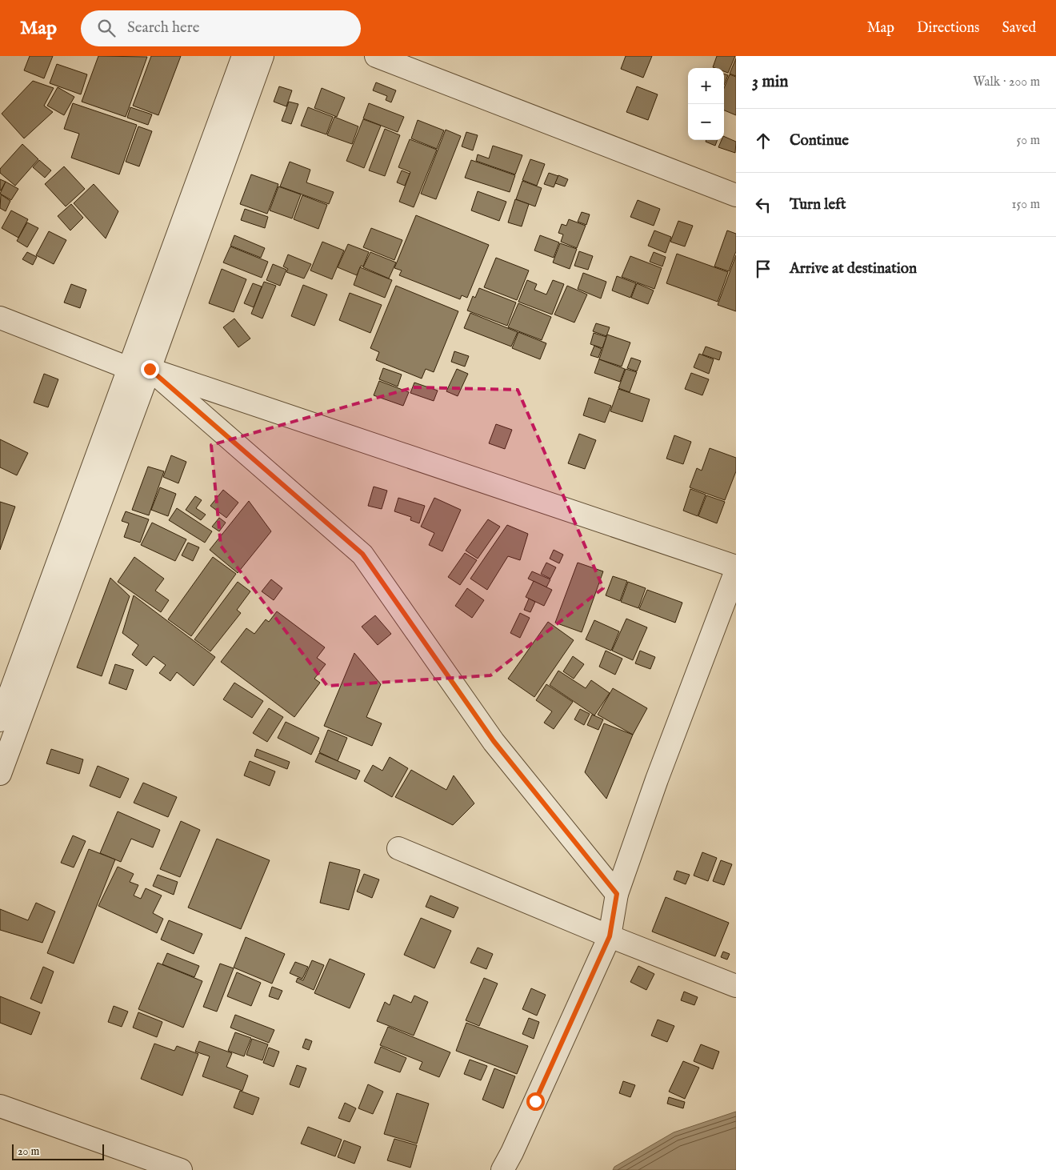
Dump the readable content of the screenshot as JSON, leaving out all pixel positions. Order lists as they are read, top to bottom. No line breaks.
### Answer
{"scale_bar":"20 m","page":{"header":"Map","search":"Search here","nav":["Map","Directions","Saved"],"heading":["3 min","Walk · 200 m"],"map_buttons":["+","−"],"list":[["Continue","50 m"],["Turn left","150 m"],"Arrive at destination"],"scale":"20 m"}}
